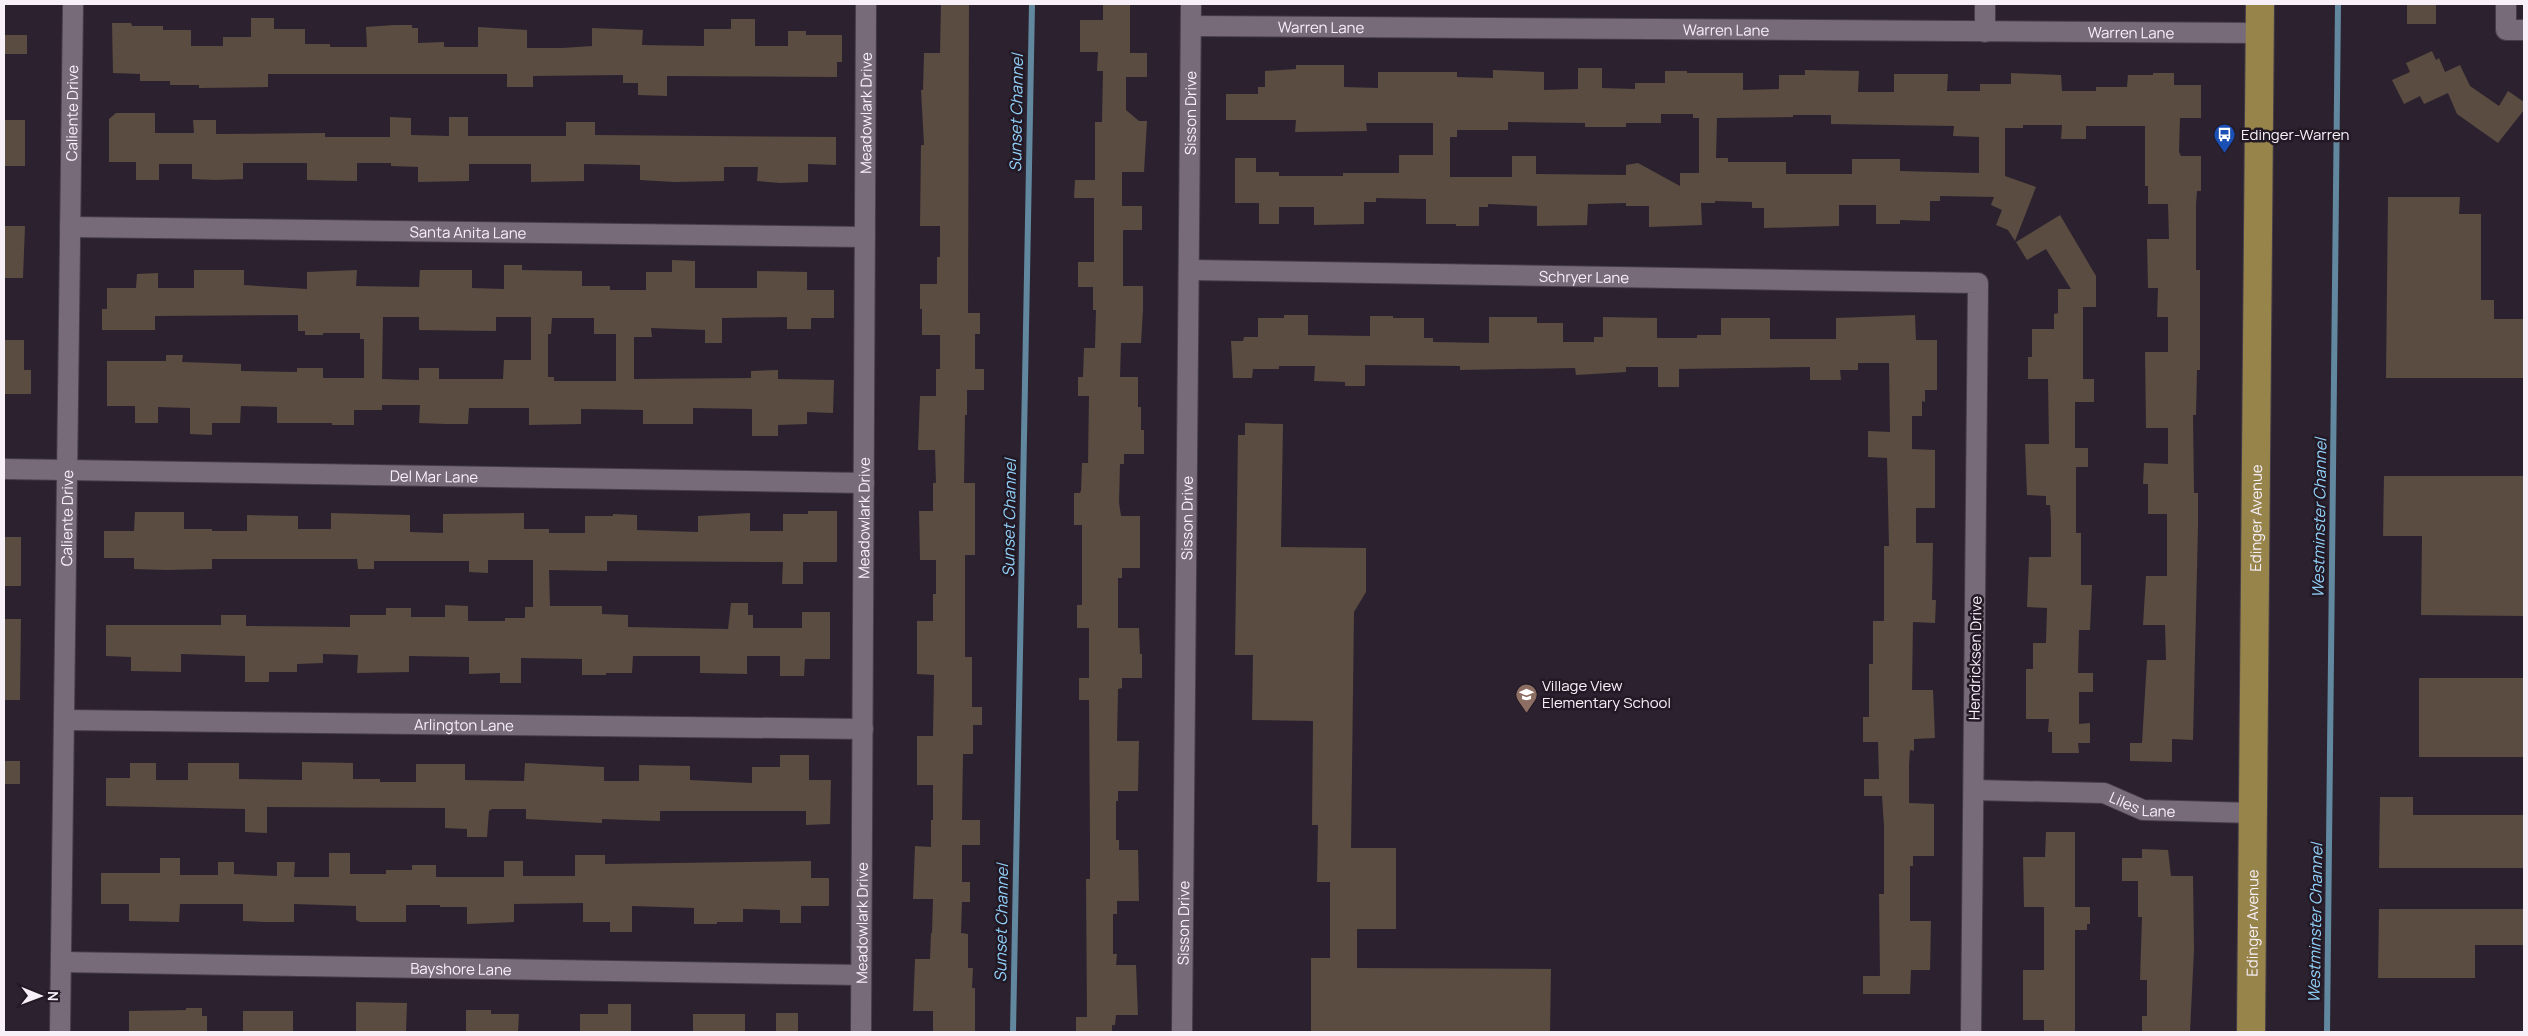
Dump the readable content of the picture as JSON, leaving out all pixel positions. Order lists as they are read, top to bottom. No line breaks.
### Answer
{"streets":{"main road":["Edinger Avenue"],"street":["Warren Lane","Caliente Drive","Meadowlark Drive","Sisson Drive","Santa Anita Lane","Schryer Lane","Del Mar Lane","Hendricksen Drive","Arlington Lane","Liles Lane","Bayshore Lane"]},"crossings":[["Warren Lane","Sisson Drive"],["Warren Lane","Edinger Avenue"],["Caliente Drive","Santa Anita Lane"],["Caliente Drive","Del Mar Lane"],["Caliente Drive","Arlington Lane"],["Caliente Drive","Bayshore Lane"],["Meadowlark Drive","Santa Anita Lane"],["Meadowlark Drive","Del Mar Lane"],["Meadowlark Drive","Arlington Lane"],["Meadowlark Drive","Bayshore Lane"],["Sisson Drive","Schryer Lane"],["Schryer Lane","Hendricksen Drive"],["Edinger Avenue","Liles Lane"],["Hendricksen Drive","Liles Lane"]],"water":["Sunset Channel","Westminster Channel"],"places":{"bus stop":["Edinger-Warren"],"school or university":["Village View Elementary School"]},"north":"right"}
